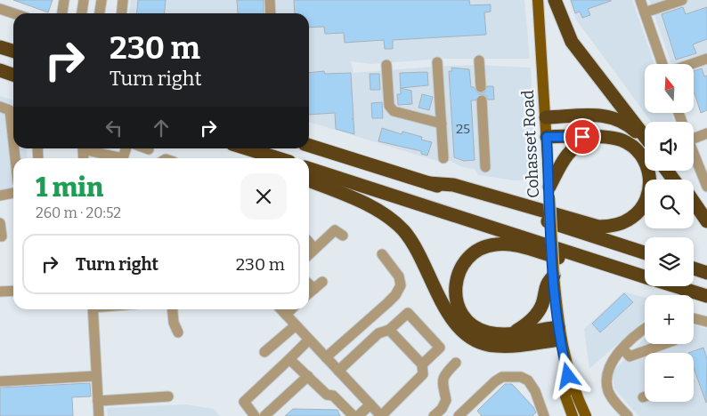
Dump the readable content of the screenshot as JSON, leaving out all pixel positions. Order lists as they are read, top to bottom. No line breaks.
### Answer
{"streets":{"main road":["Cohasset Road"]},"house_numbers":["25"],"north":"top","page":{"turn":["230 m","Turn right"],"map_buttons":["+","−"],"heading":["1 min","260 m · 20:52"],"list":[{"name":"Turn right","value":"230 m"}]}}
